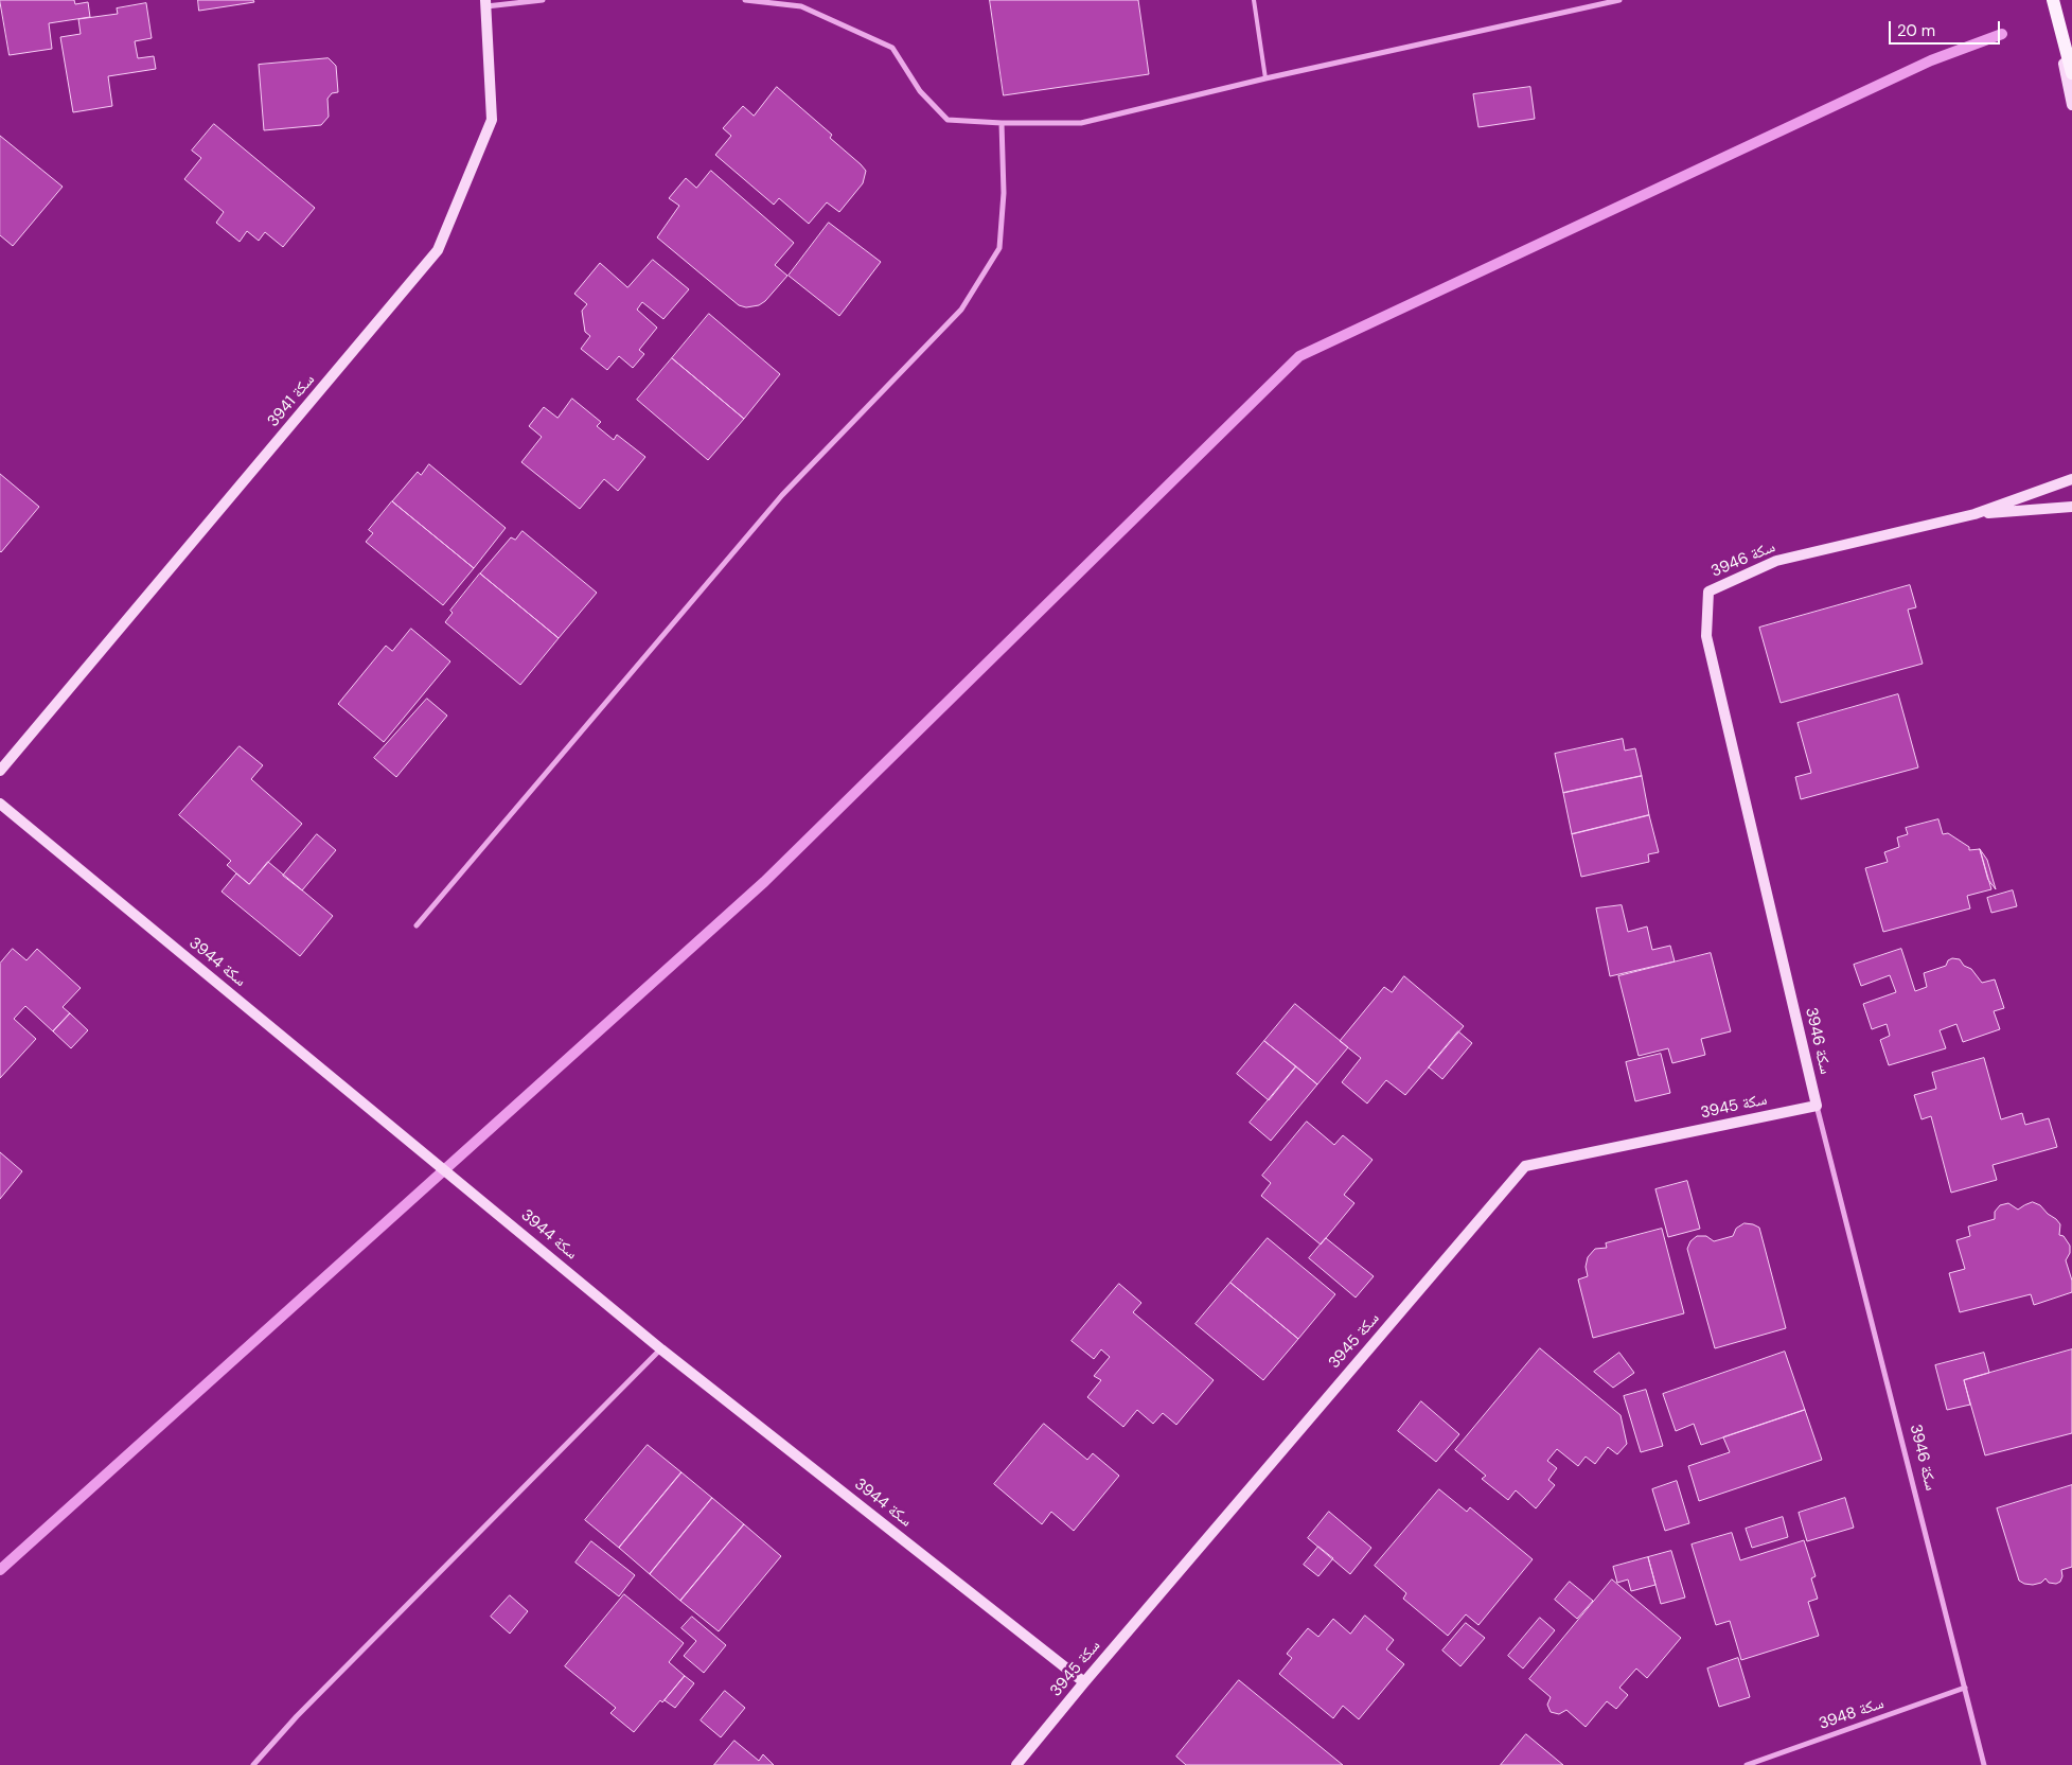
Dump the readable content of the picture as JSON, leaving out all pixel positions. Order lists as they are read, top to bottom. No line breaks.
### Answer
{"streets":{"street":["سكة 3941","سكة 3946","سكة 3944","سكة 3945","سكة 3948"]},"crossings":[["سكة 3946","سكة 3945"],["سكة 3946","سكة 3948"],["سكة 3944","سكة 3945"]],"scale_bar":"20 m"}
